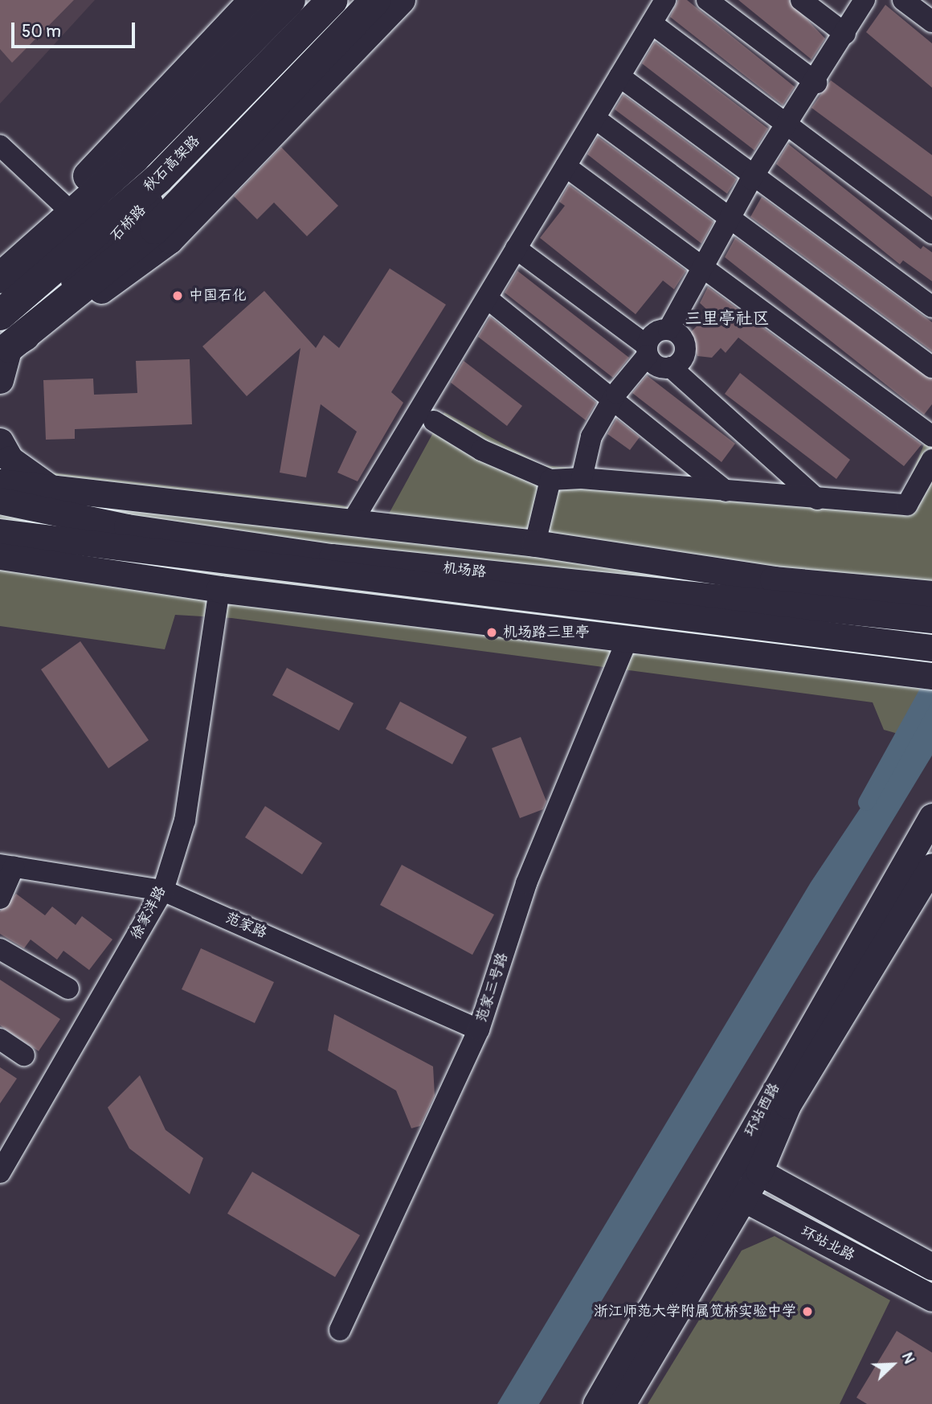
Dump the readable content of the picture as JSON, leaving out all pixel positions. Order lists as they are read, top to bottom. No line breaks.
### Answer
{"streets":{"highway":["秋石高架路"],"main road":["石桥路","机场路","环站西路","环站北路"],"street":["徐家洋路","范家路","范家三号路"]},"crossings":[["徐家洋路","范家路"],["范家路","范家三号路"],["环站西路","环站北路"]],"districts":["三里亭社区"],"places":["中国石化","机场路三里亭","浙江师范大学附属笕桥实验中学"],"scale_bar":"50 m","north":"top right"}
